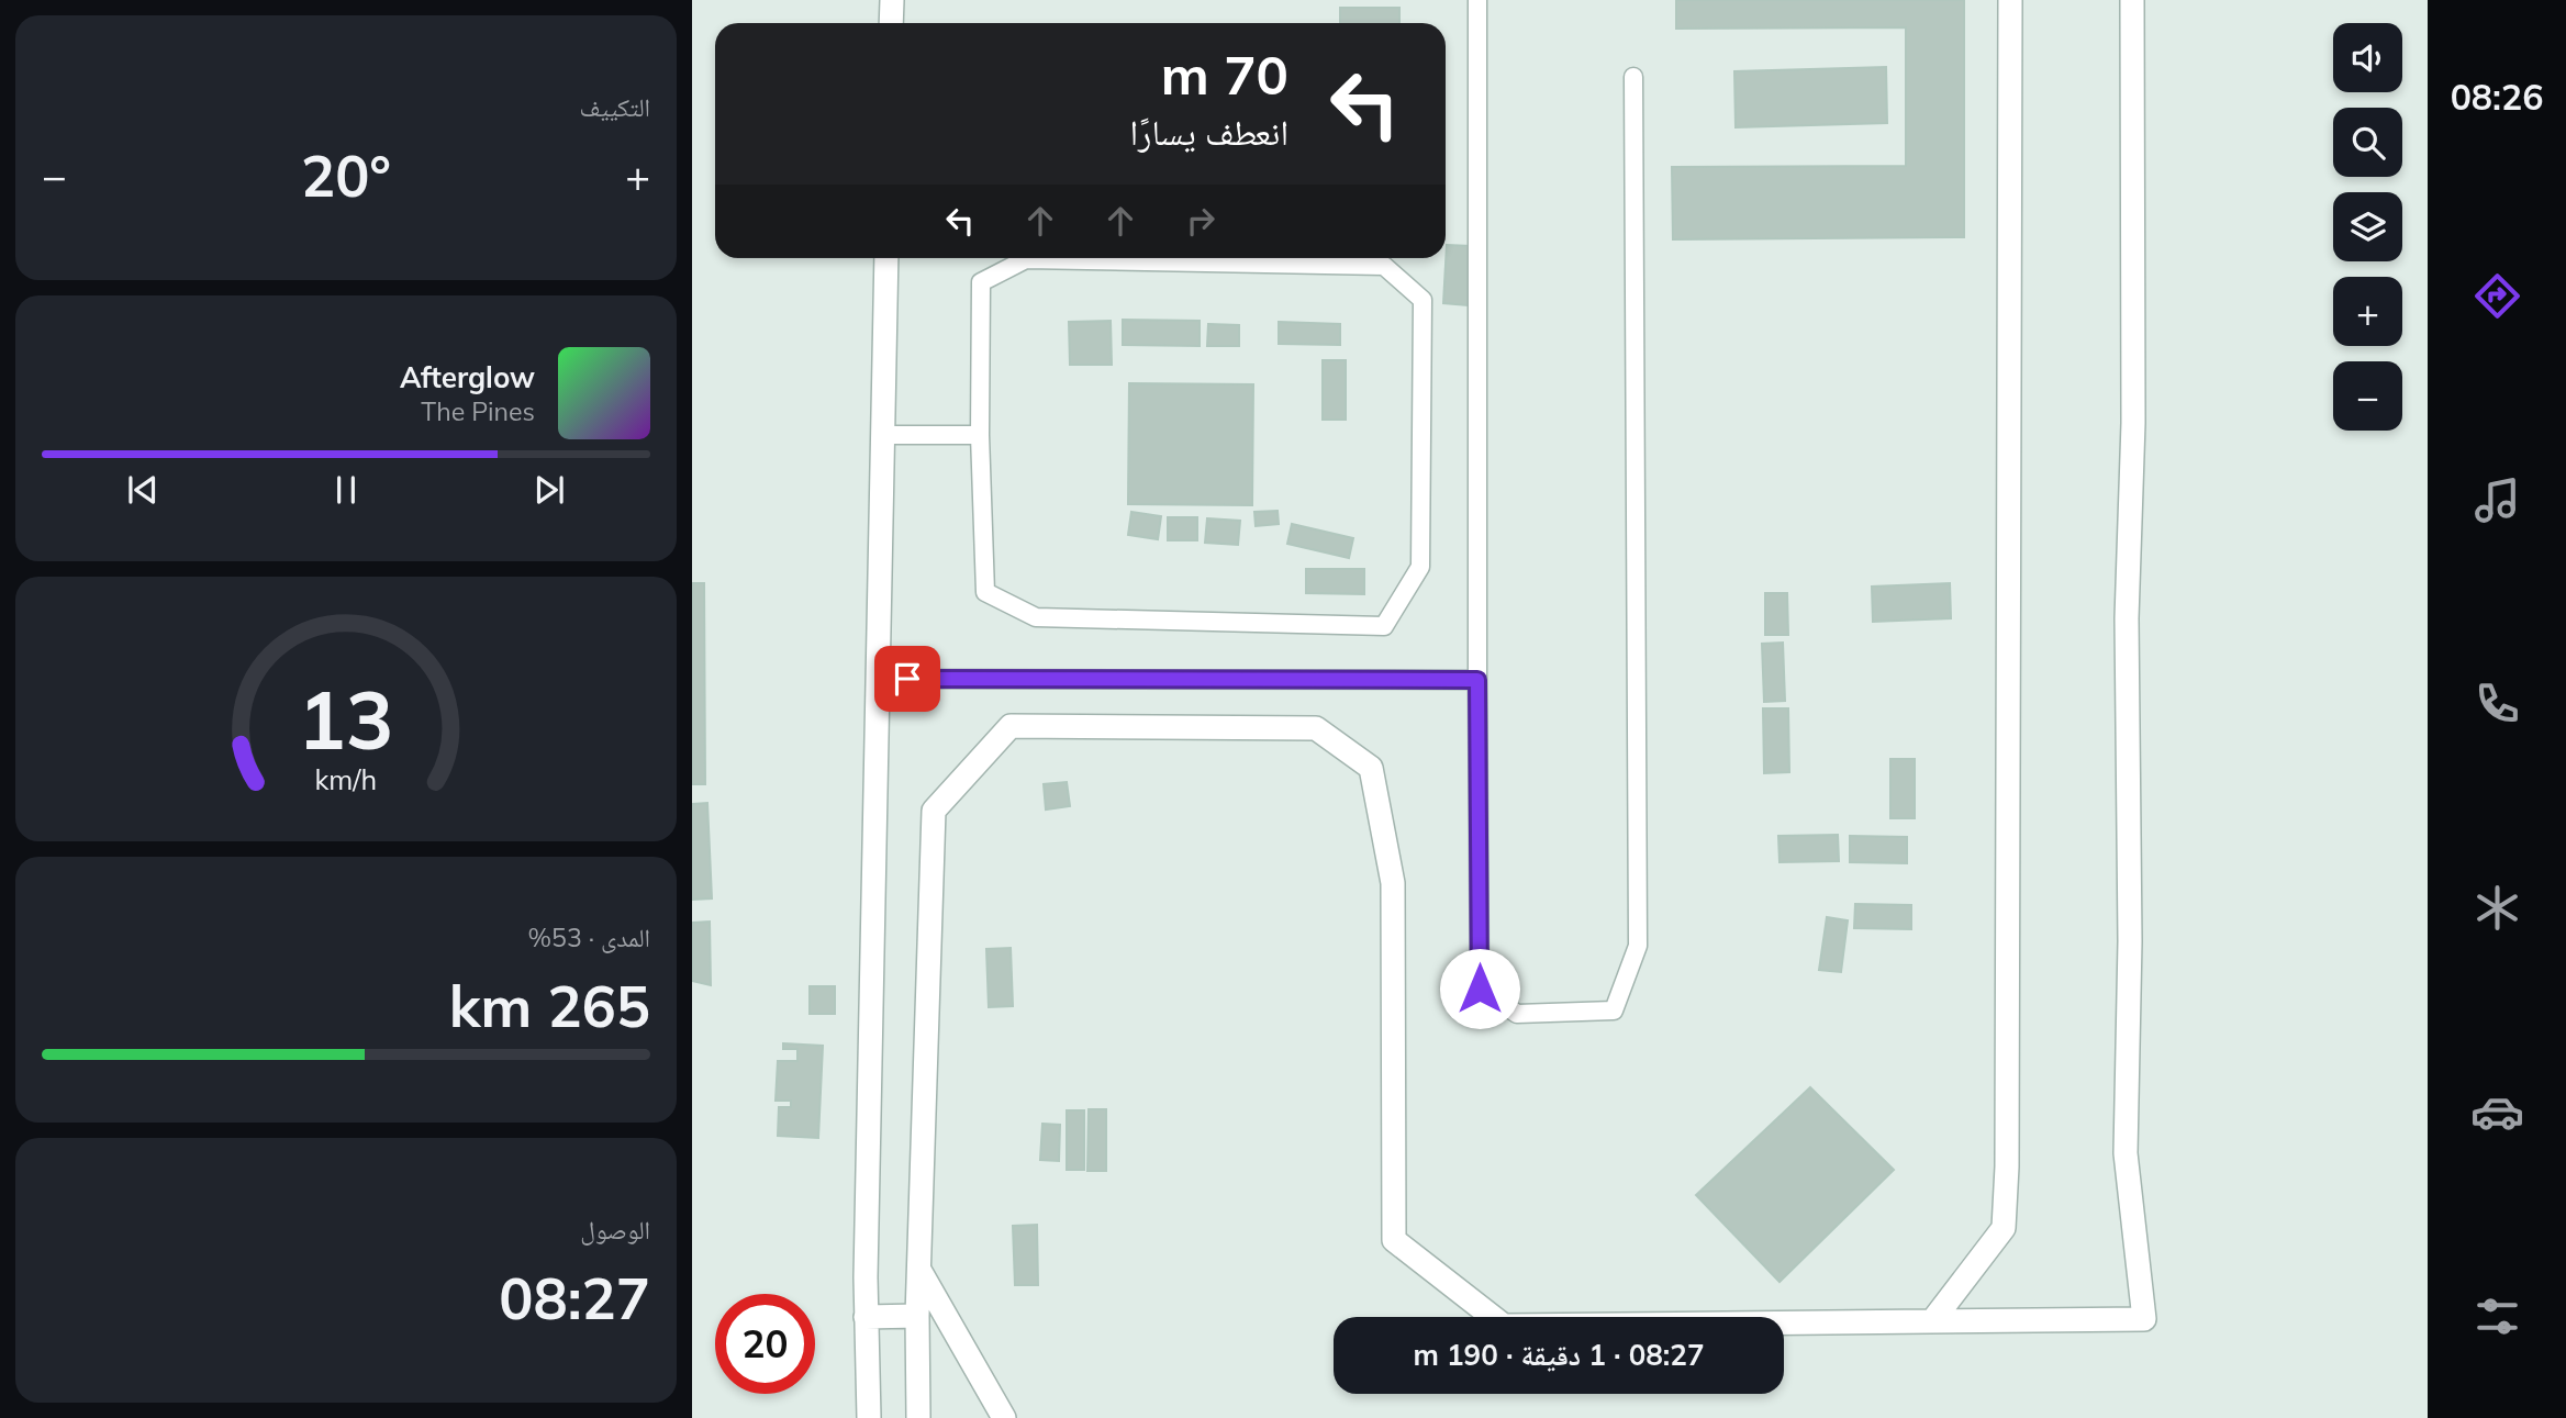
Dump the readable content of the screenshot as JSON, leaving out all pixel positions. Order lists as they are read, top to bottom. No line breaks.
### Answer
{"page":{"tabs":"08:26","tile":["التكييف",["المدى · 53%","265 km"],["الوصول","08:27"]],"map_buttons":["+","−"],"turn":["70 m","انعطف يسارًا"],"heat":["−","20°","+"],"song":["Afterglow","The Pines"],"limit":"20","trip":"08:27 · 1 دقيقة · 190 m","gauge":["13","km/h"]}}
